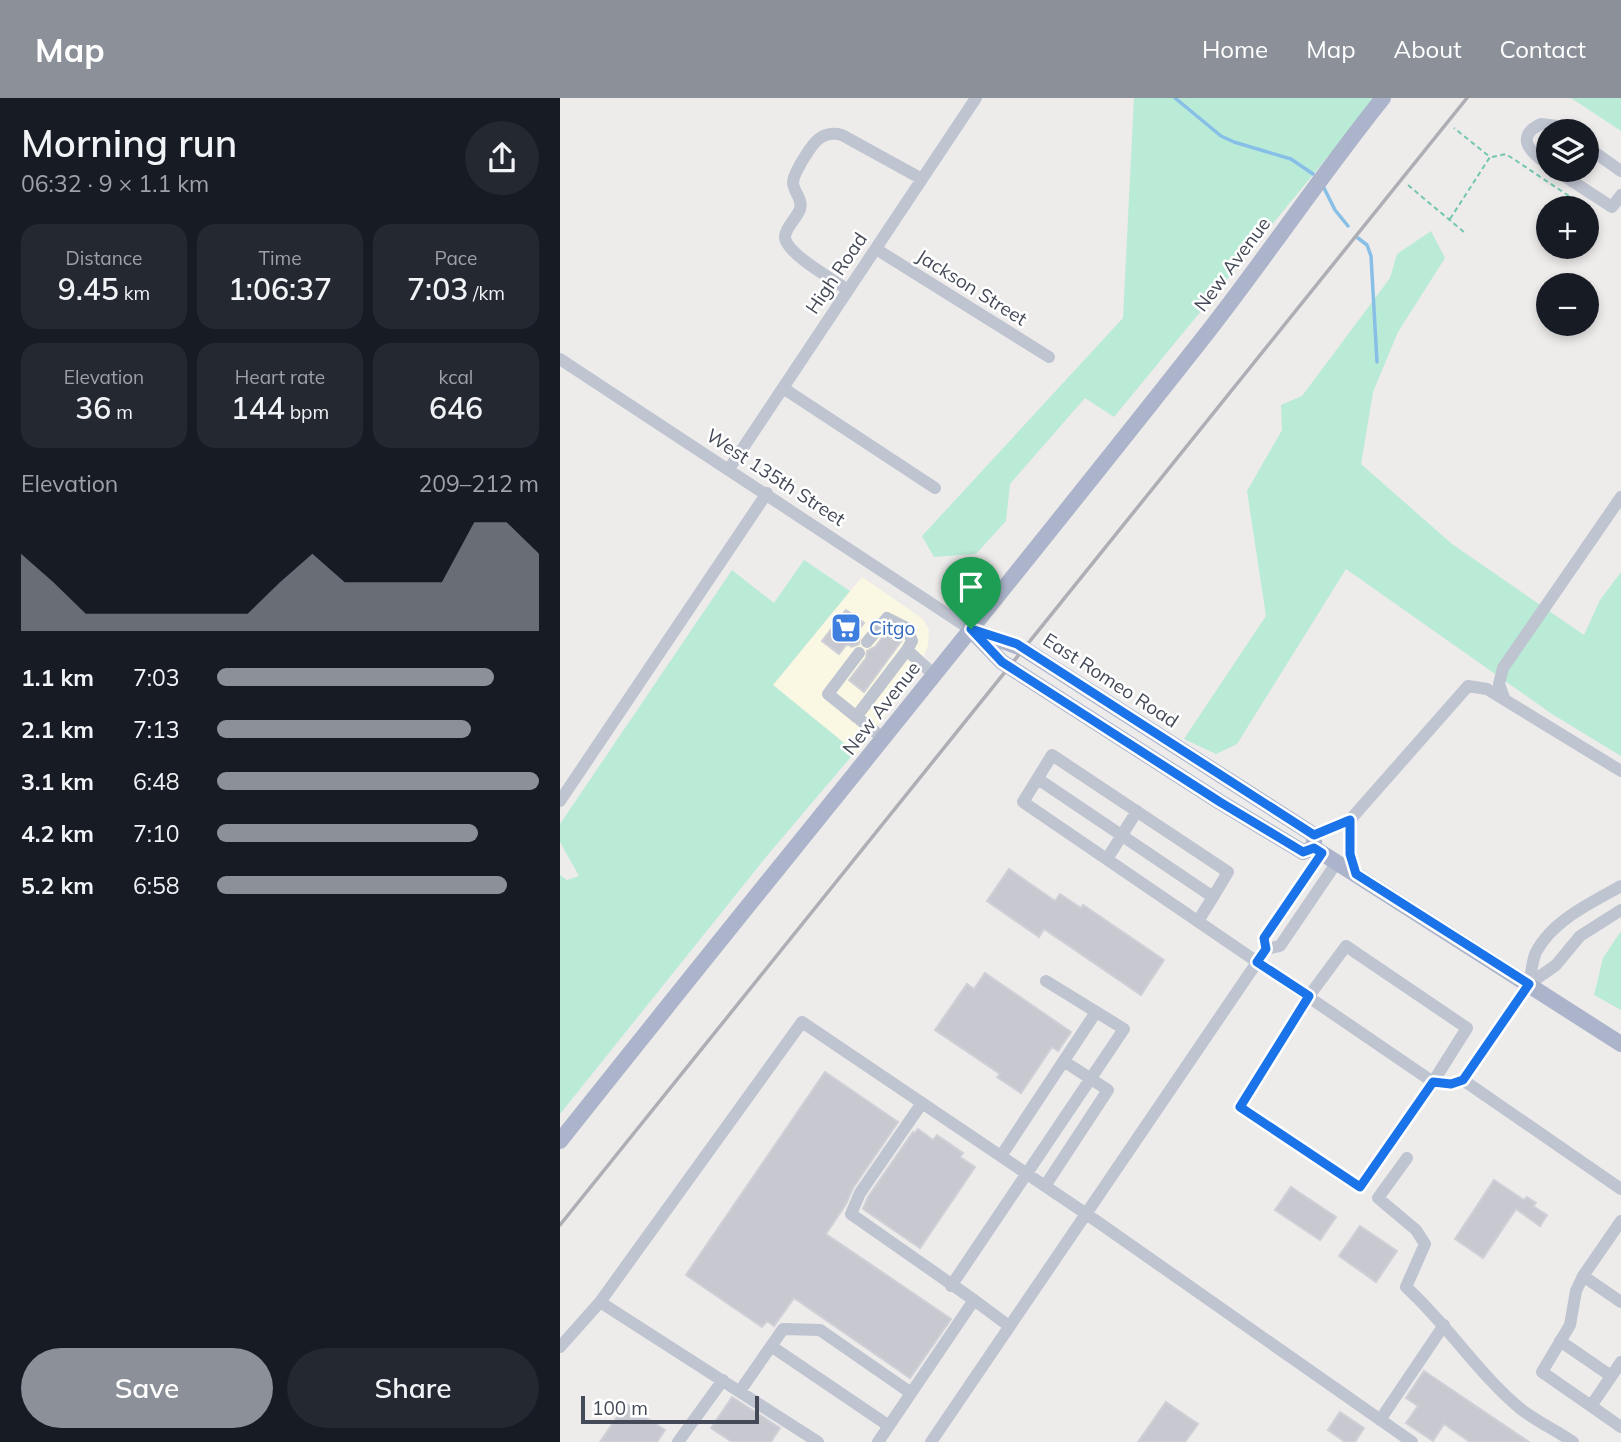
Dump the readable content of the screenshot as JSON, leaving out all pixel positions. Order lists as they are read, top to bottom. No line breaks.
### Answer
{"streets":{"main road":["New Avenue","East Romeo Road"],"street":["High Road","Jackson Street","West 135th Street"]},"crossings":[["New Avenue","West 135th Street"],["New Avenue","East Romeo Road"],["High Road","Jackson Street"],["High Road","West 135th Street"],["West 135th Street","East Romeo Road"]],"places":{"supermarket":["Citgo"]},"scale_bar":"100 m","page":{"header":"Map","nav":["Home","Map","About","Contact"],"heading":["Morning run","06:32 · 9 × 1.1 km"],"map_buttons":["+","−"],"stats":[["Distance","9.45 km"],["Time","1:06:37"],["Pace","7:03 /km"],["Elevation","36 m"],["Heart rate","144 bpm"],["kcal","646"]],"chart":["Elevation","209–212 m"],"list":[{"name":"1.1 km","note":"7:03"},{"name":"2.1 km","note":"7:13"},{"name":"3.1 km","note":"6:48"},{"name":"4.2 km","note":"7:10"},{"name":"5.2 km","note":"6:58"}],"buttons":["Save","Share"],"scale":"100 m"}}
